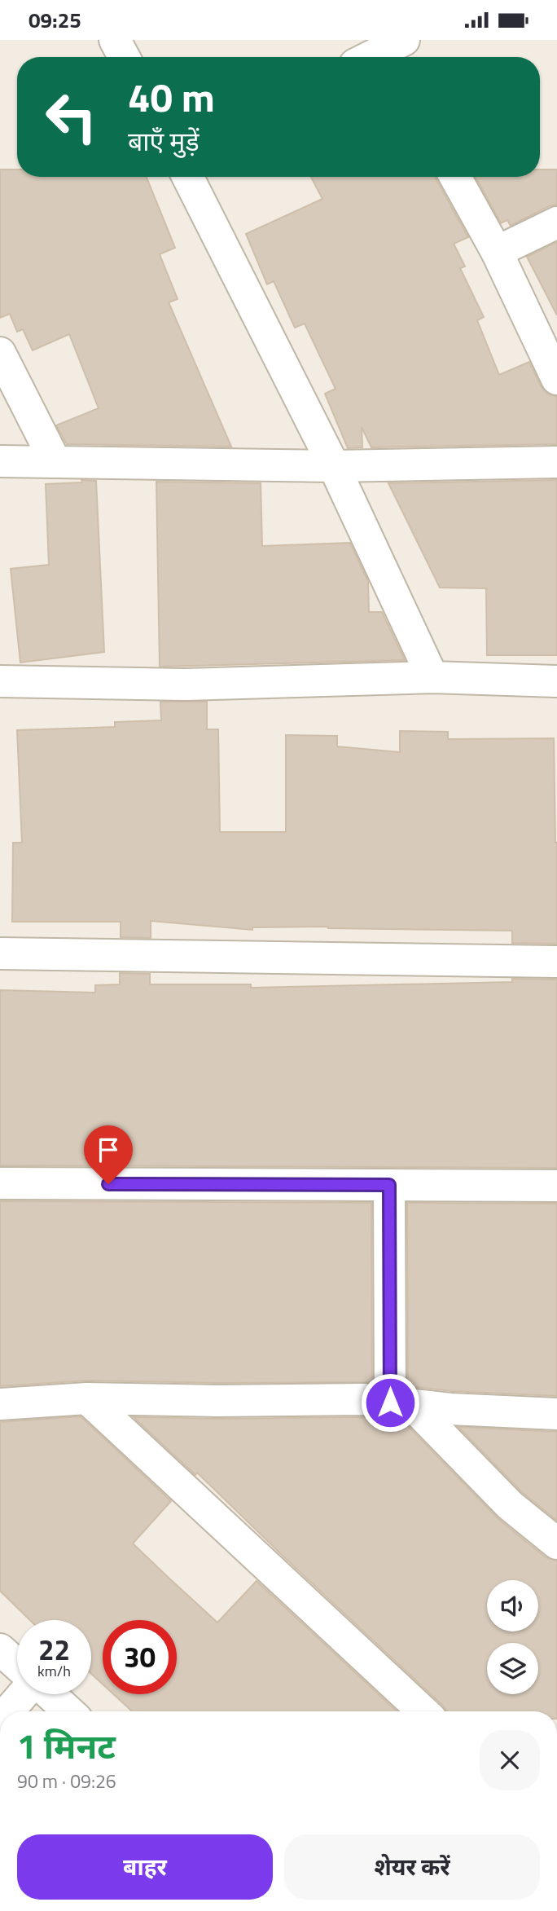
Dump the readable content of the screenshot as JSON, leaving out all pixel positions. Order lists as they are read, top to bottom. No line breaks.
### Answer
{"page":{"status":"09:25","turn":["40 m","बाएँ मुड़ें"],"speed":"22 km/h","limit":"30","heading":["1 मिनट","90 m · 09:26"],"buttons":["बाहर","शेयर करें"]}}
